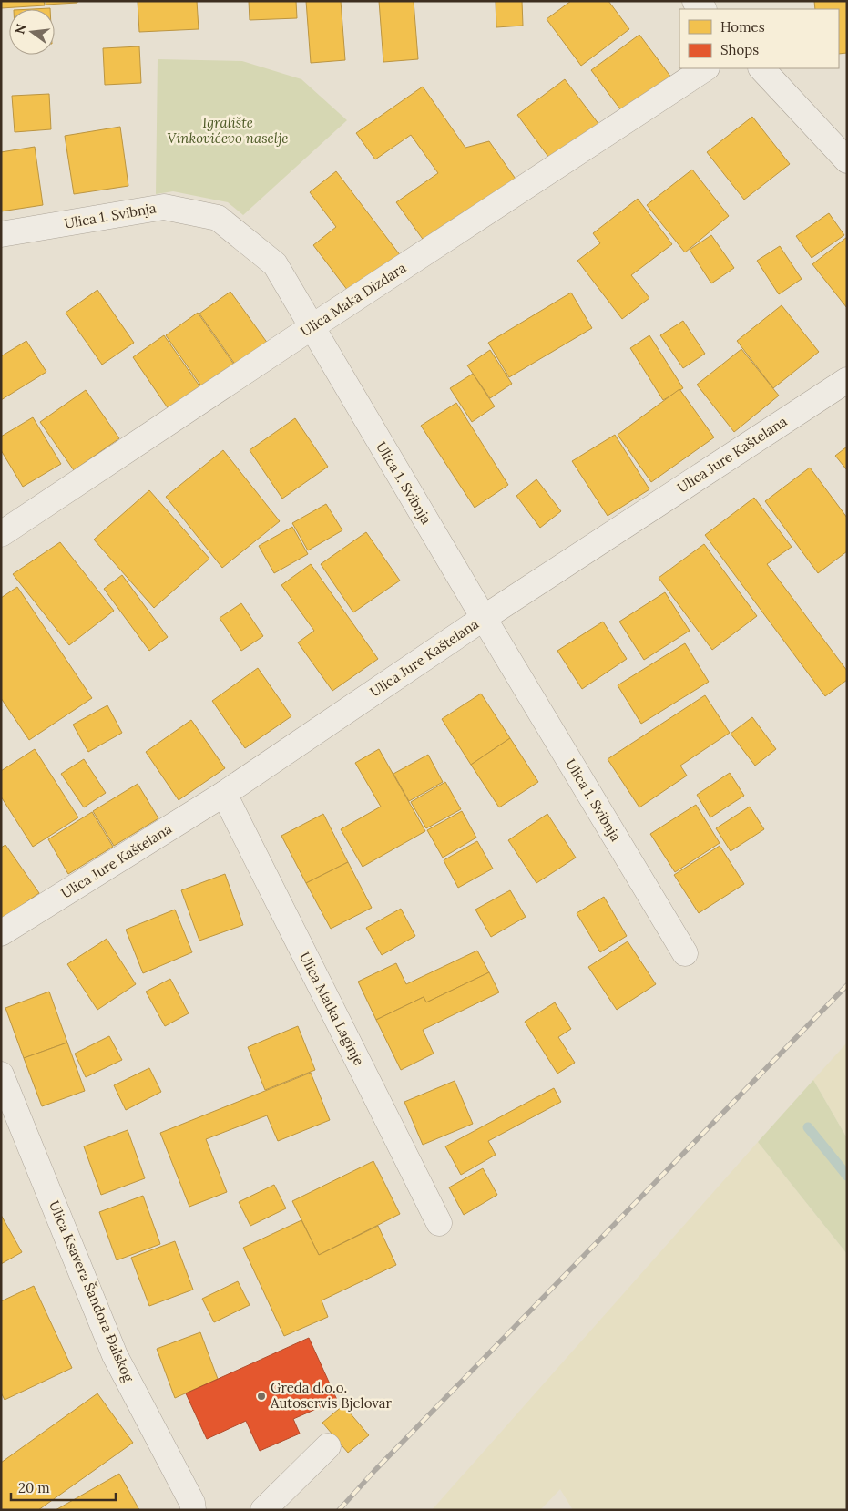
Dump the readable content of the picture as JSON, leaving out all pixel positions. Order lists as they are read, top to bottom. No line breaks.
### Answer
{"streets":{"street":["Ulica 1. Svibnja","Ulica Maka Dizdara","Ulica Jure Kaštelana","Ulica Matka Laginje","Ulica Ksavera Šandora Đalskog"]},"crossings":[["Ulica 1. Svibnja","Ulica Maka Dizdara"],["Ulica 1. Svibnja","Ulica Jure Kaštelana"],["Ulica Jure Kaštelana","Ulica Matka Laginje"]],"parks":["Igralište Vinkovićevo naselje"],"places":["Greda d.o.o. Autoservis Bjelovar"],"legend":["Homes","Shops"],"scale_bar":"20 m","north":"left"}
